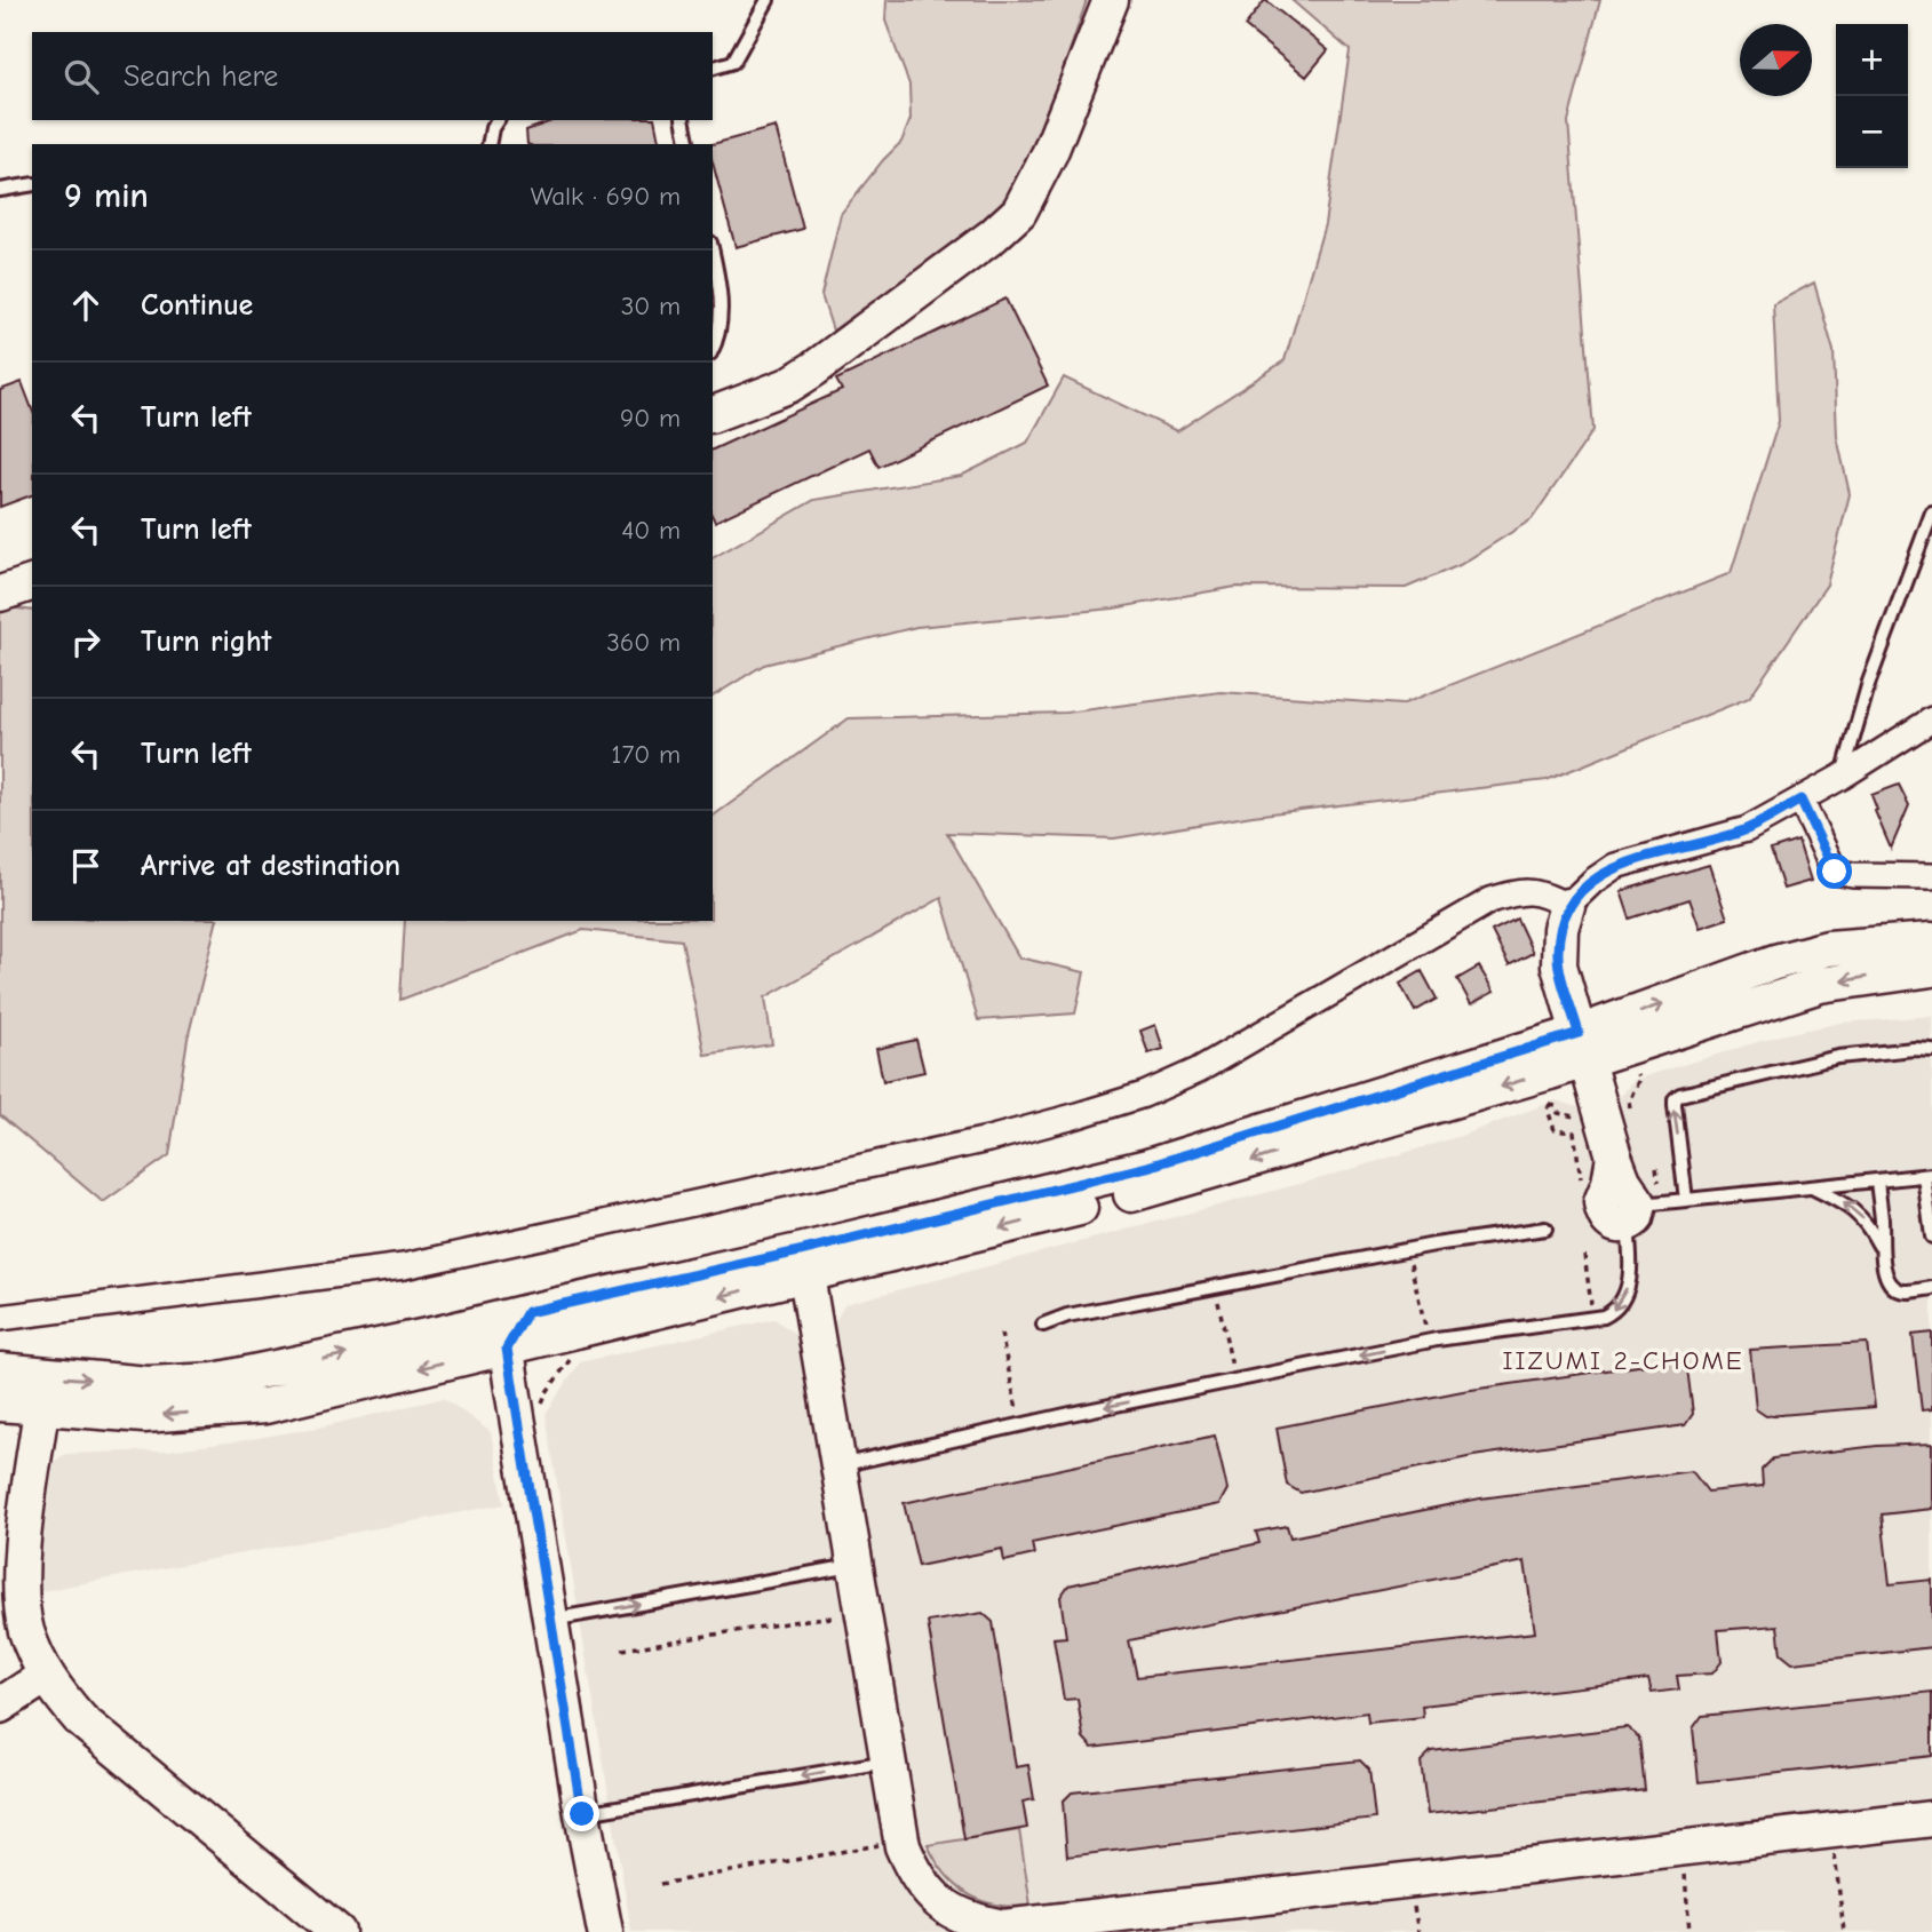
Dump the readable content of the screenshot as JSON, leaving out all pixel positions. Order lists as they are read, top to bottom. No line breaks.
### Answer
{"districts":["IIZUMI 2-CHOME"],"north":"right","page":{"map_buttons":["+","−"],"search":"Search here","heading":["9 min","Walk · 690 m"],"list":[["Continue","30 m"],["Turn left","90 m"],["Turn left","40 m"],["Turn right","360 m"],["Turn left","170 m"],"Arrive at destination"]}}
